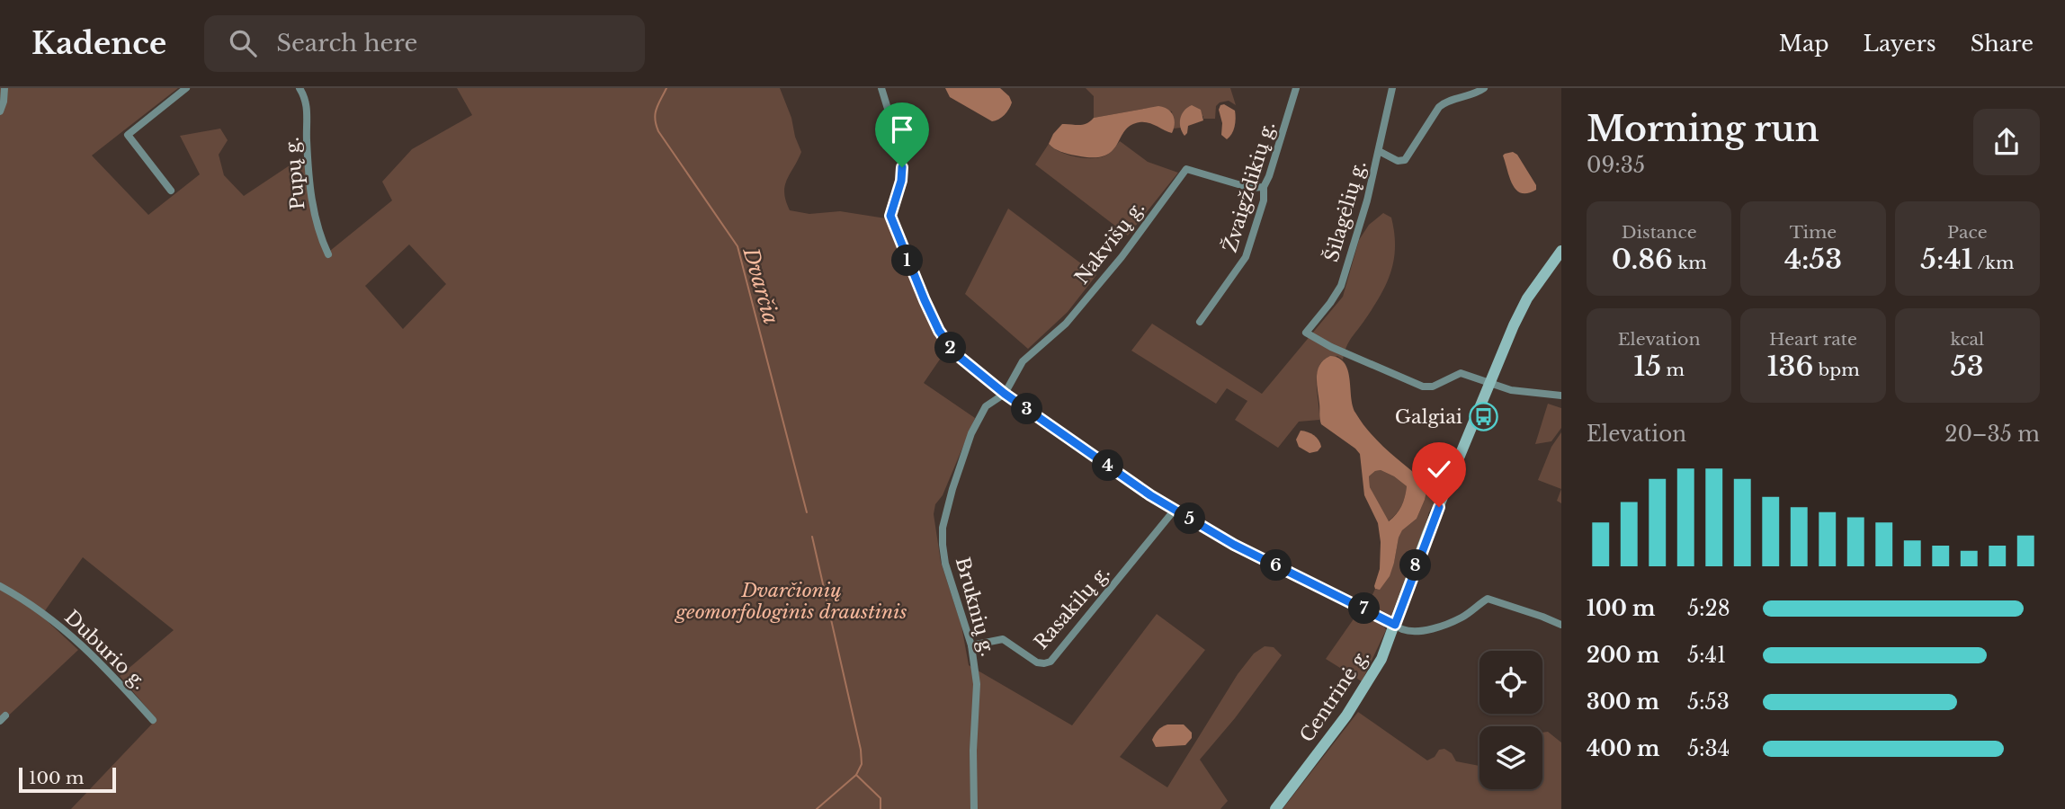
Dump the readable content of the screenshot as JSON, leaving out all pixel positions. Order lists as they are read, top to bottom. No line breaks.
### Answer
{"streets":{"main road":["Centrinė g."],"street":["Pupų g.","Žvaigždikių g.","Šilagėlių g.","Nakvišų g.","Bruknių g.","Rasakilų g.","Duburio g."]},"crossings":[["Žvaigždikių g.","Nakvišų g."],["Šilagėlių g.","Centrinė g."],["Nakvišų g.","Bruknių g."],["Bruknių g.","Rasakilų g."]],"water":["Dvarčia"],"parks":["Dvarčionių geomorfologinis draustinis"],"places":{"bus stop":["Galgiai"]},"scale_bar":"100 m","page":{"header":"Kadence","search":"Search here","nav":["Map","Layers","Share"],"heading":["Morning run","09:35"],"stats":[["Distance","0.86 km"],["Time","4:53"],["Pace","5:41 /km"],["Elevation","15 m"],["Heart rate","136 bpm"],["kcal","53"]],"pins":["1","2","3","4","5","6","8","7"],"chart":["Elevation","20–35 m"],"list":[{"name":"100 m","note":"5:28"},{"name":"200 m","note":"5:41"},{"name":"300 m","note":"5:53"},{"name":"400 m","note":"5:34"}],"scale":"100 m"}}
